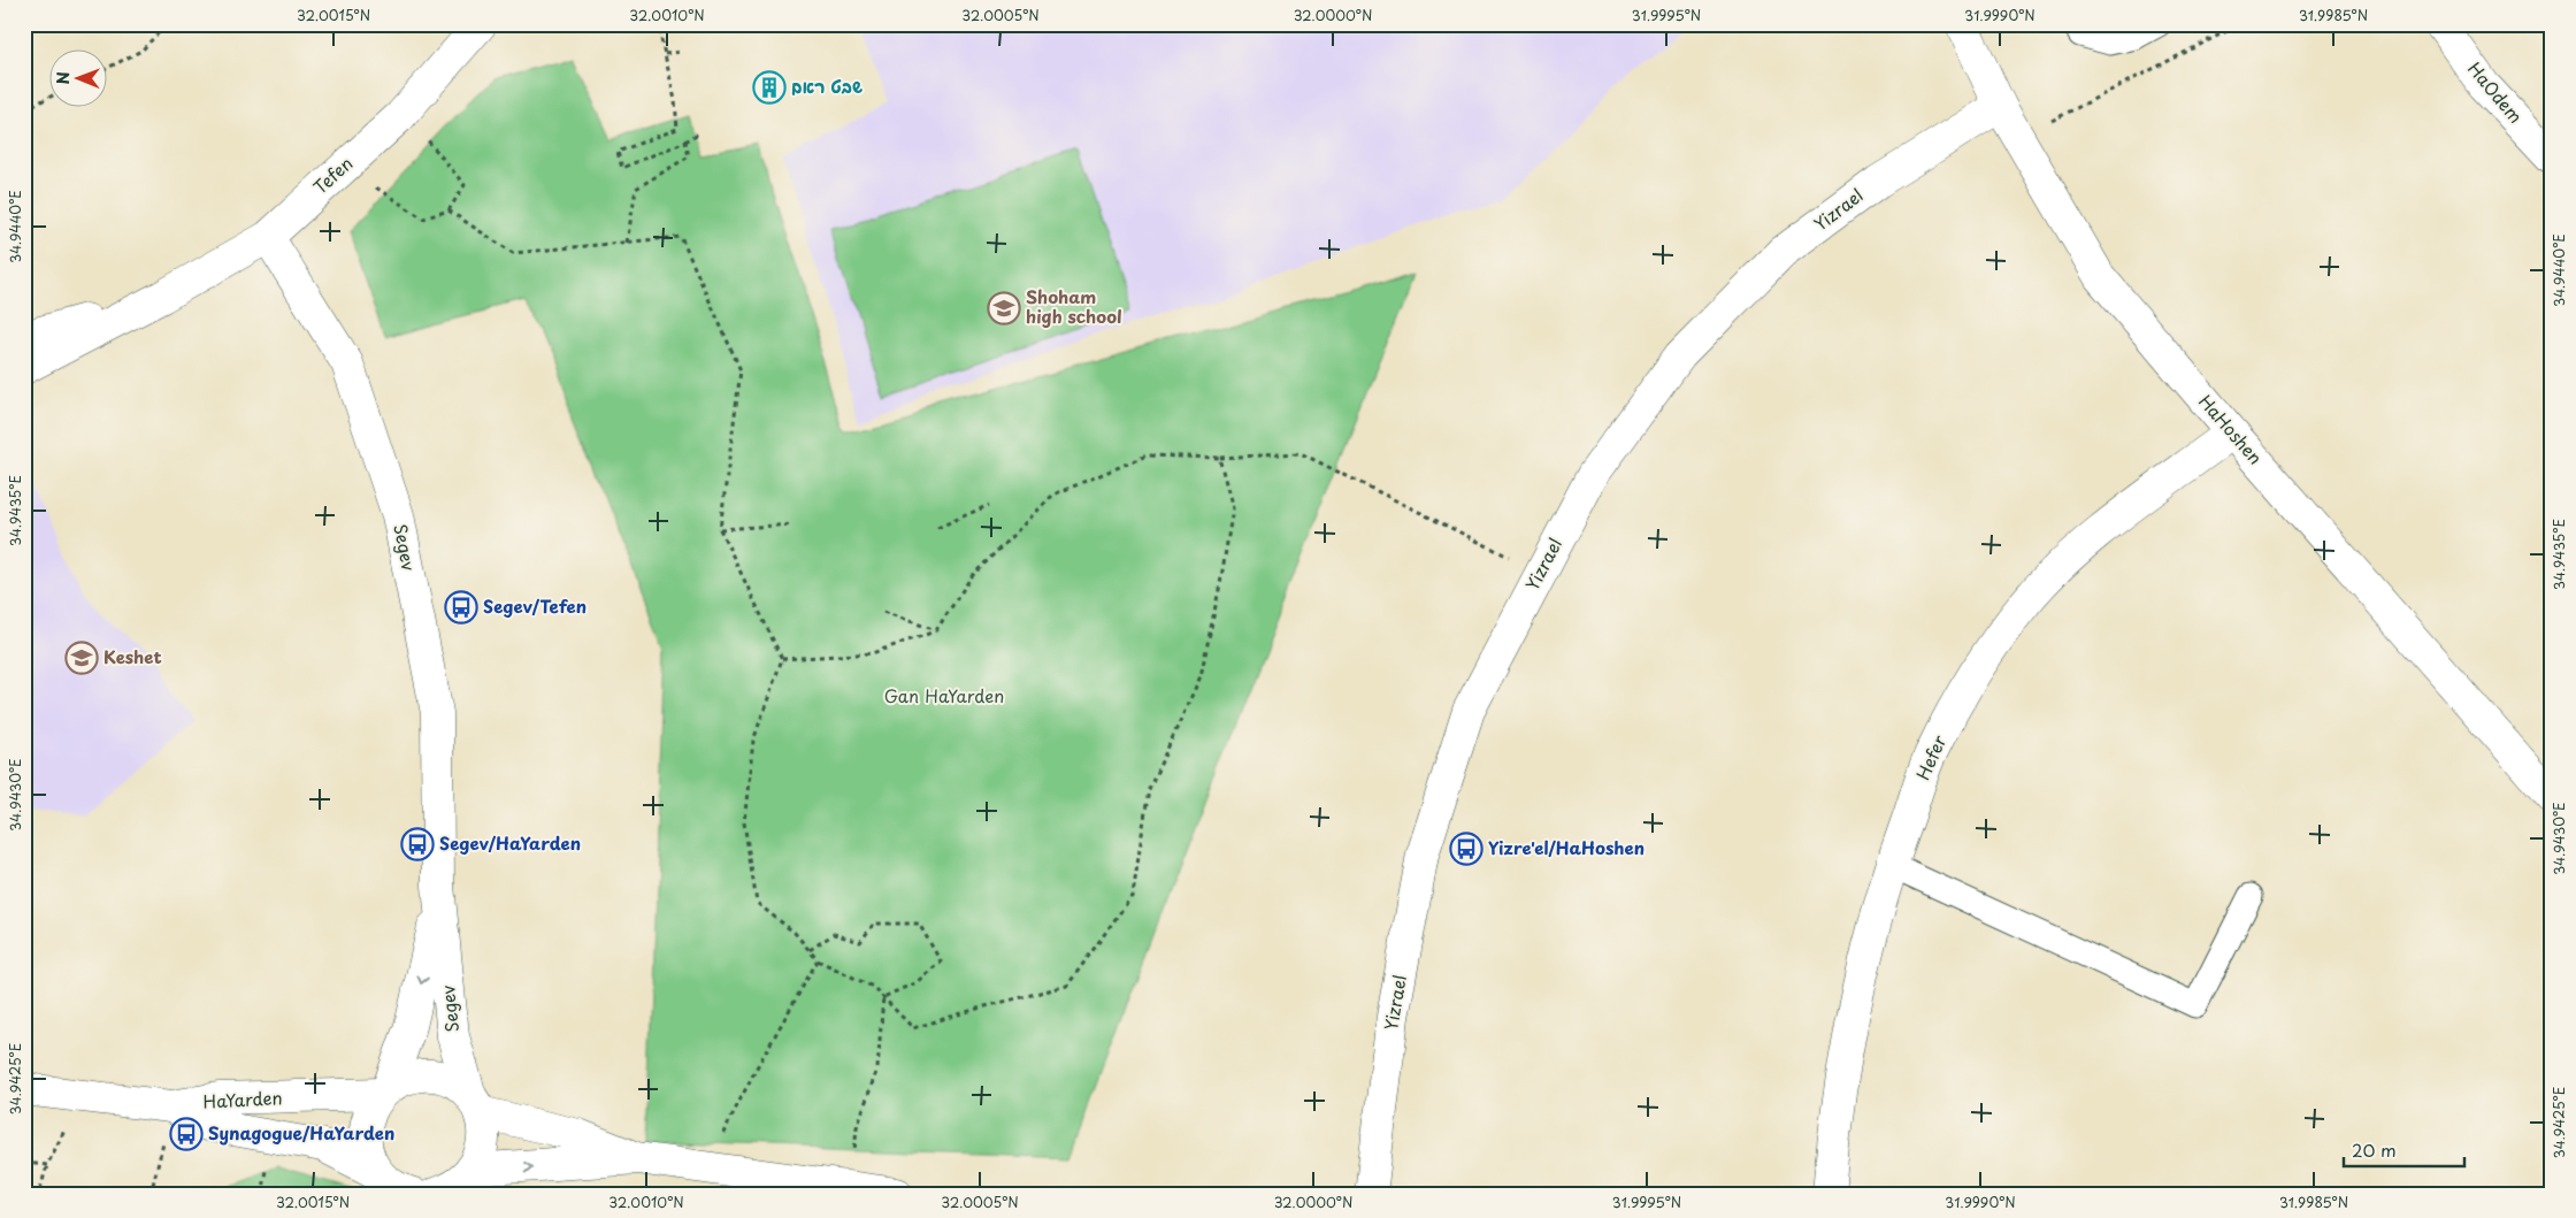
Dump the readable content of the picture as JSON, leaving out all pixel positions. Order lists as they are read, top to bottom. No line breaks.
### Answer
{"streets":{"street":["HaOdem","Tefen","Yizrael","HaHoshen","Segev","Hefer","HaYarden"]},"crossings":[["Tefen","Segev"],["Yizrael","HaHoshen"],["HaHoshen","Hefer"],["Segev","HaYarden"]],"parks":["Gan HaYarden"],"places":{"building":["שבט ראם"],"school or university":["Shoham high school","Keshet"],"bus stop":["Segev/Tefen","Segev/HaYarden","Yizre'el/HaHoshen","Synagogue/HaYarden"]},"scale_bar":"20 m","north":"left","coordinates":["32.0015°N","32.0010°N","32.0005°N","32.0000°N","31.9995°N","31.9990°N","31.9985°N","34.9440°E","34.9435°E","34.9430°E","34.9425°E"]}
